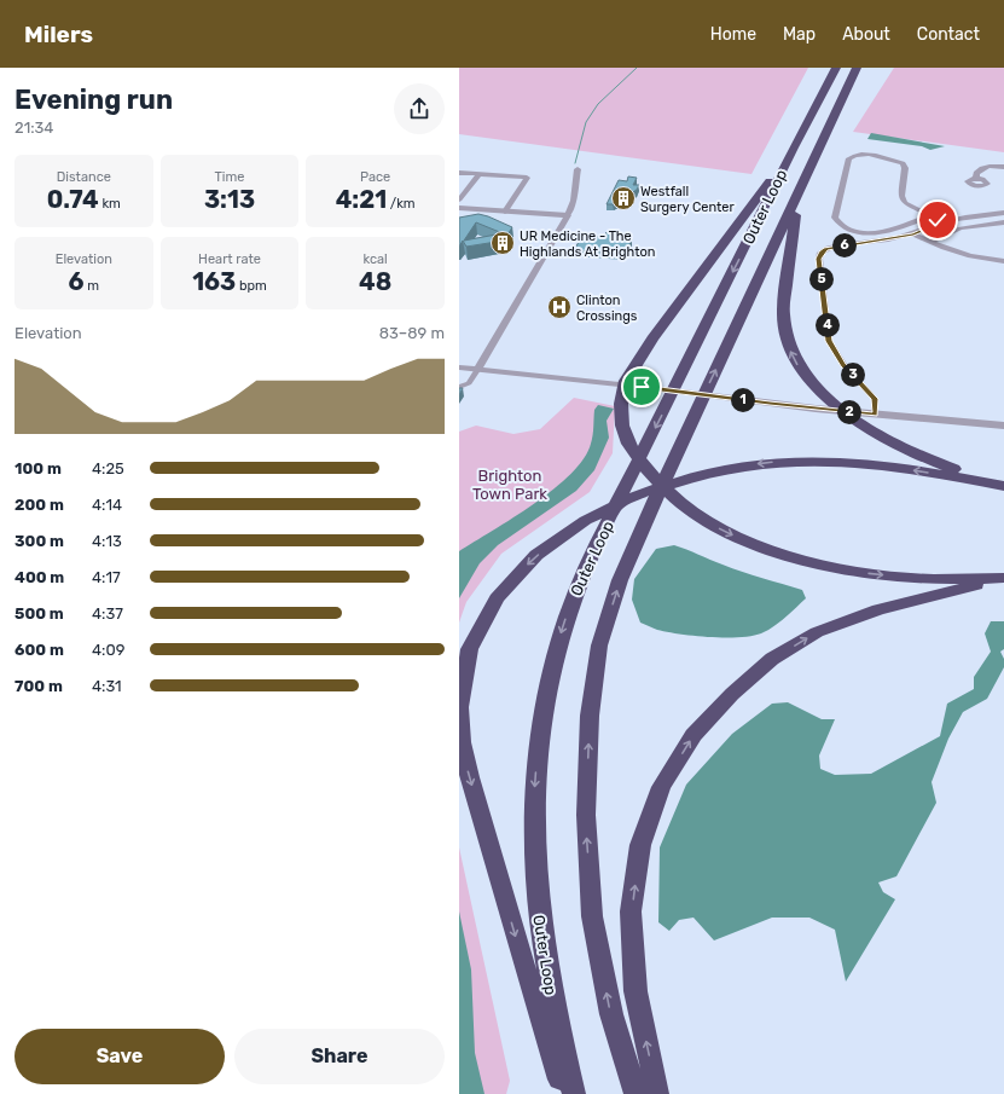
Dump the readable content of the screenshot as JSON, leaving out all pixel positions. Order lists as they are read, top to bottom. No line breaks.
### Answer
{"streets":{"highway":["Outer Loop"]},"parks":["Brighton Town Park"],"places":{"building":["Westfall Surgery Center","UR Medicine - The Highlands At Brighton"],"hospital":["Clinton Crossings"]},"page":{"header":"Milers","nav":["Home","Map","About","Contact"],"heading":["Evening run","21:34"],"stats":[["Distance","0.74 km"],["Time","3:13"],["Pace","4:21 /km"],["Elevation","6 m"],["Heart rate","163 bpm"],["kcal","48"]],"pins":["6","5","4","3","1","2"],"chart":["Elevation","83–89 m"],"list":[{"name":"100 m","note":"4:25"},{"name":"200 m","note":"4:14"},{"name":"300 m","note":"4:13"},{"name":"400 m","note":"4:17"},{"name":"500 m","note":"4:37"},{"name":"600 m","note":"4:09"},{"name":"700 m","note":"4:31"}],"buttons":["Save","Share"]}}
